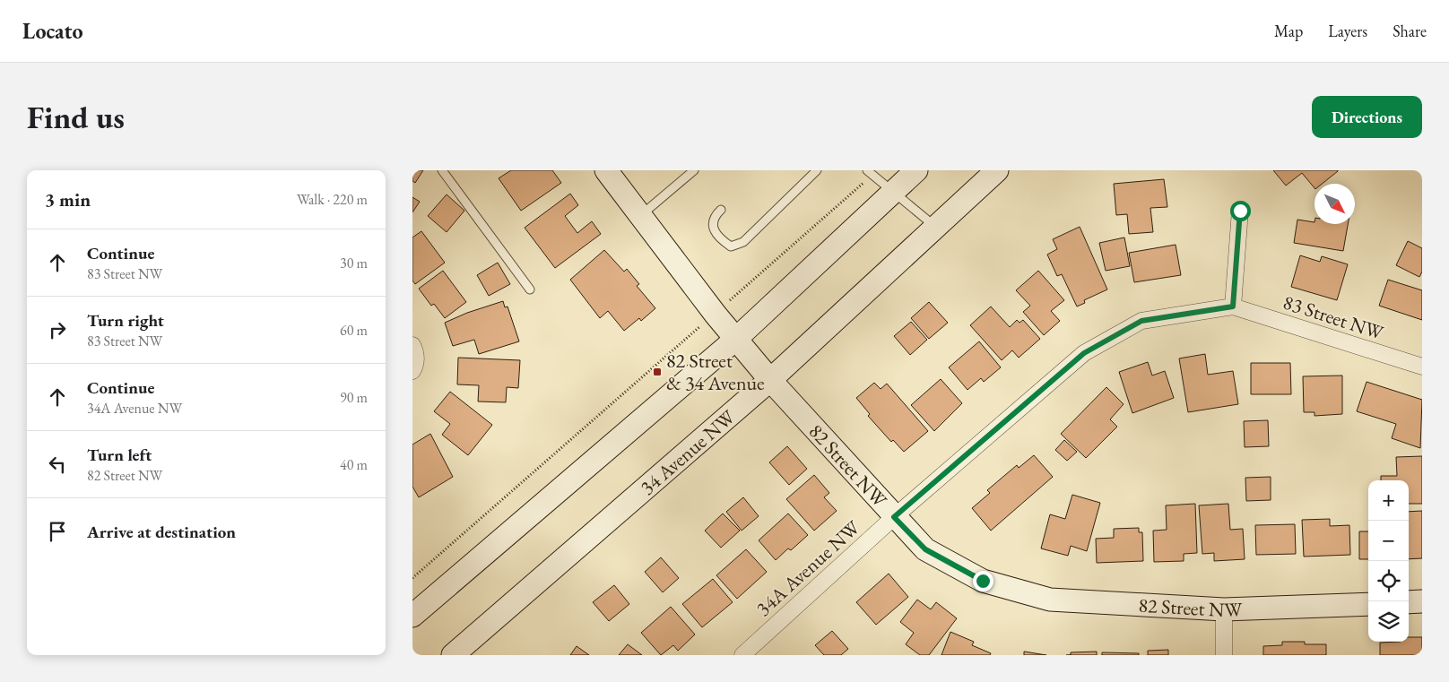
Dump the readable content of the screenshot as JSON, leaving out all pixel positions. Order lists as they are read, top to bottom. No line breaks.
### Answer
{"streets":{"main road":["34 Avenue NW","82 Street NW"],"street":["83 Street NW","34A Avenue NW"]},"crossings":[["83 Street NW","34A Avenue NW"],["34 Avenue NW","82 Street NW"],["82 Street NW","34A Avenue NW"]],"places":{"transit":["82 Street & 34 Avenue"]},"north":"bottom right","page":{"header":"Locato","nav":["Map","Layers","Share"],"buttons":"Directions","title":"Find us","heading":["3 min","Walk · 220 m"],"list":[["Continue","83 Street NW","30 m"],["Turn right","83 Street NW","60 m"],["Continue","34A Avenue NW","90 m"],["Turn left","82 Street NW","40 m"],"Arrive at destination"],"map_buttons":["+","−"]}}
